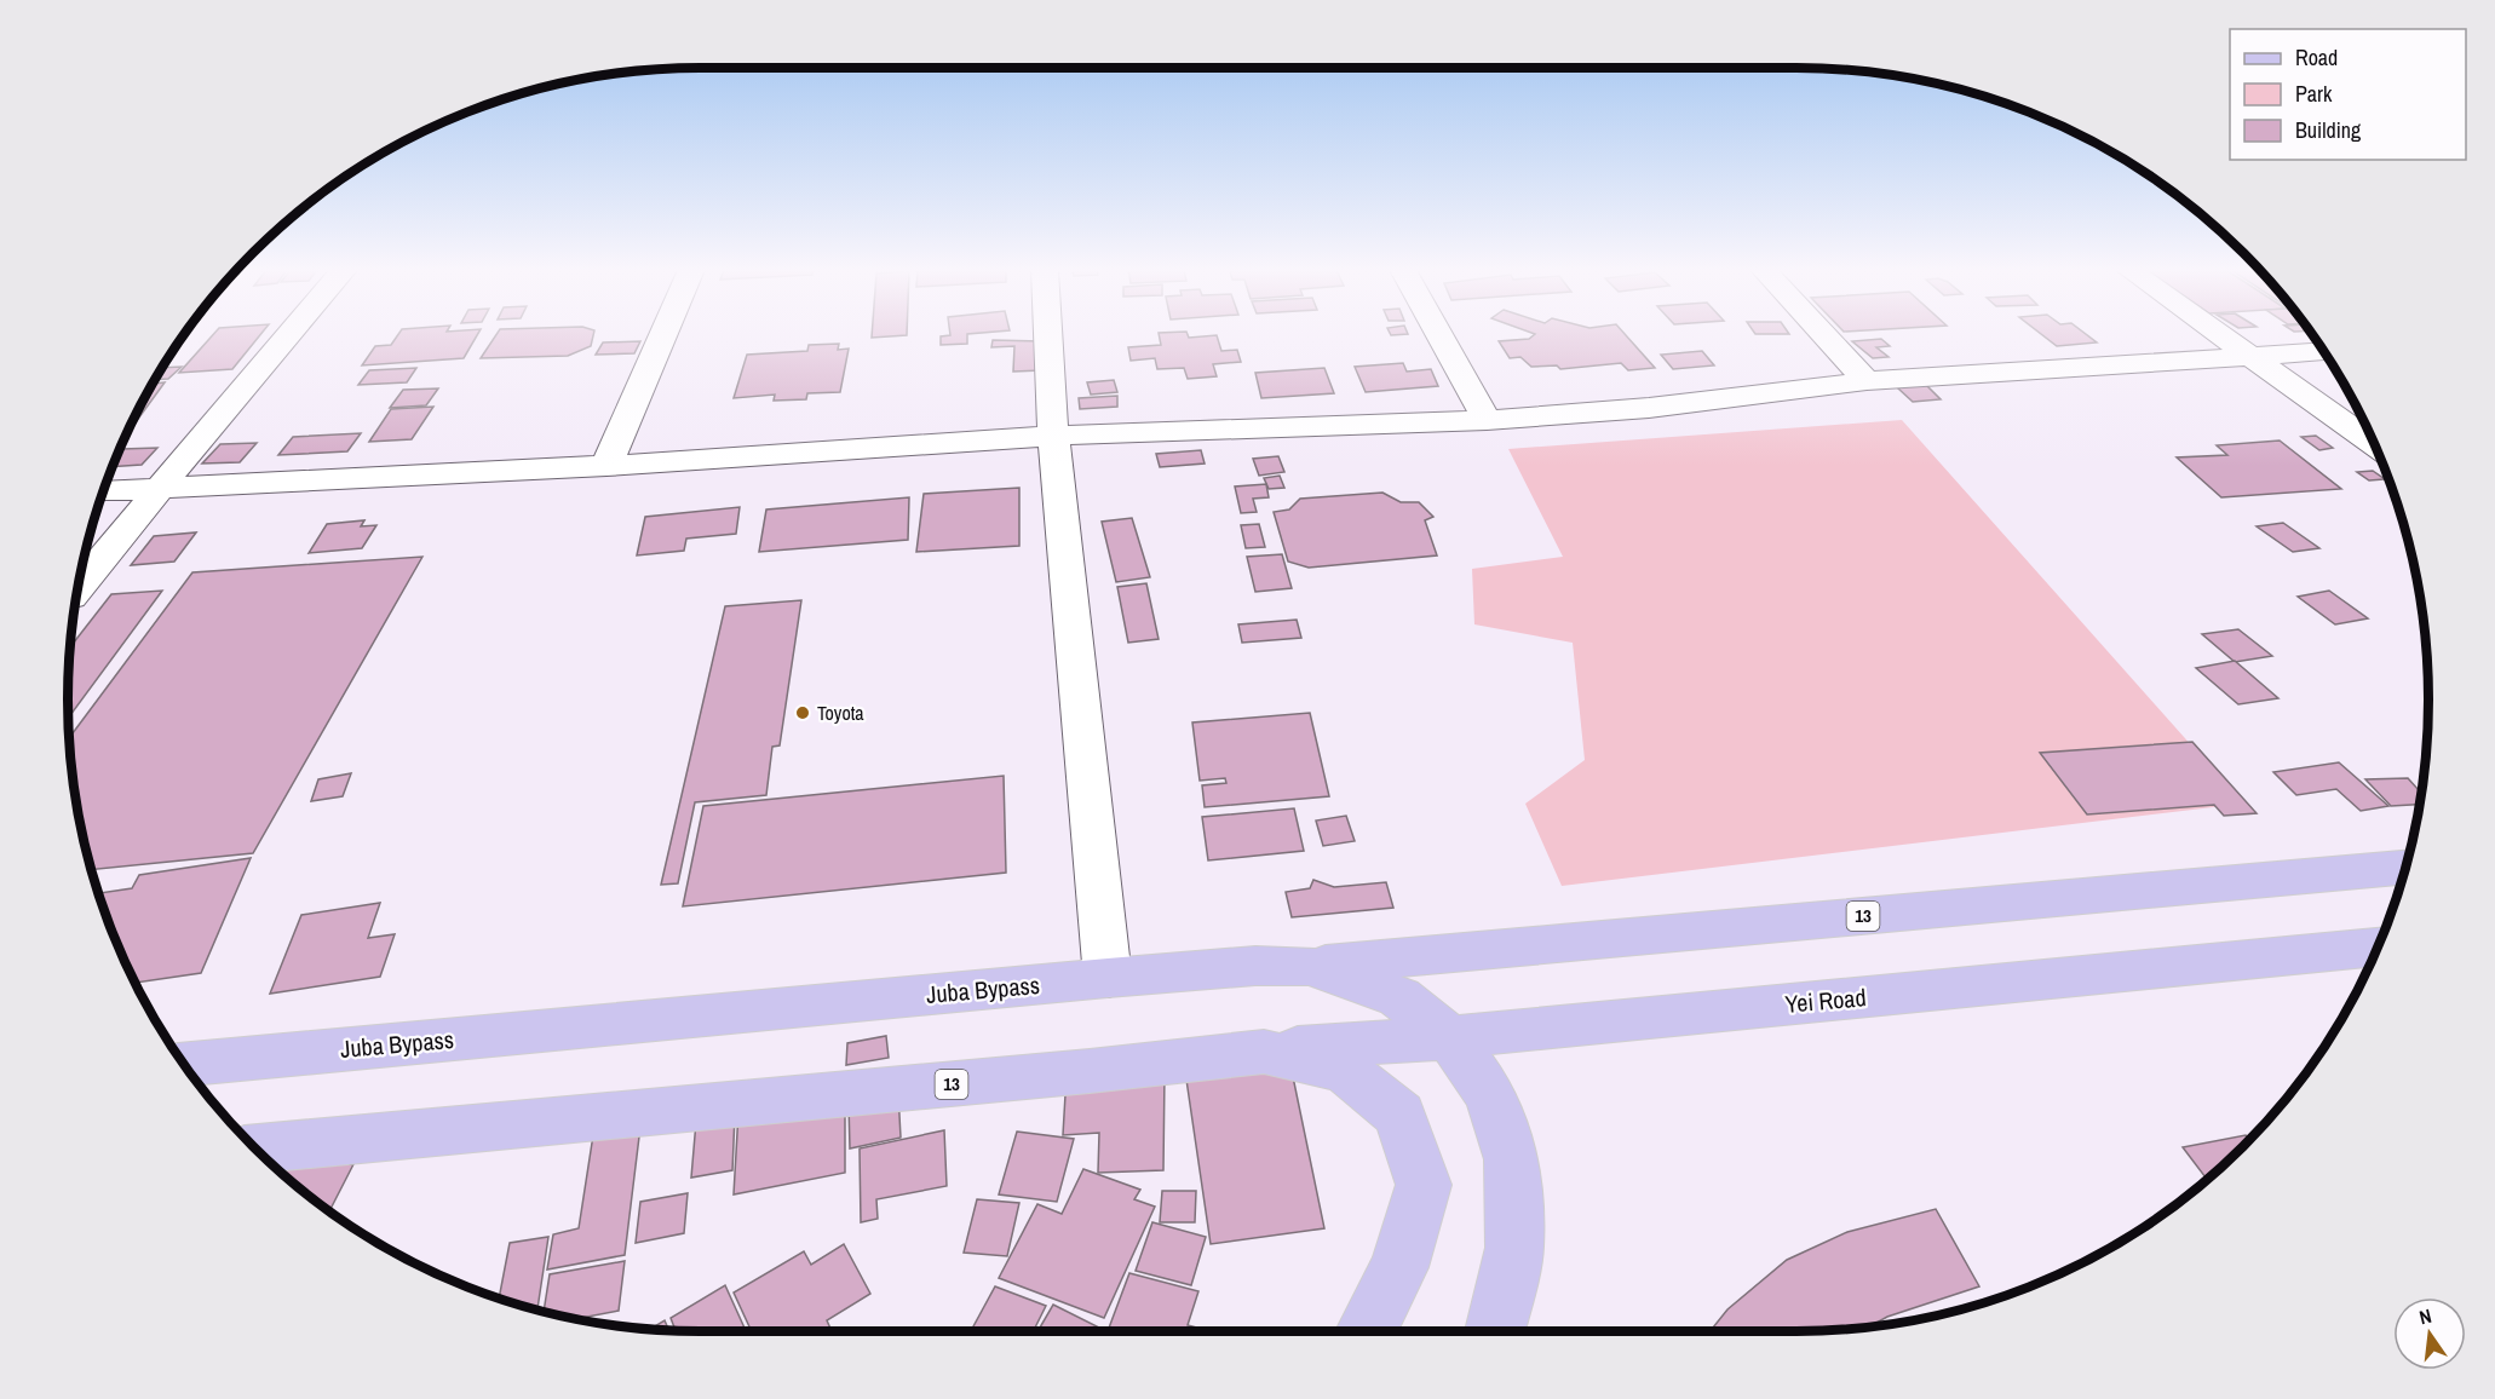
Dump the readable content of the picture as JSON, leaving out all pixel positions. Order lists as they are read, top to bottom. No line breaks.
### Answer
{"streets":{"main road":["13","Juba Bypass","Yei Road"]},"crossings":[["13","Juba Bypass"],["13","Yei Road"],["Juba Bypass","Yei Road"]],"places":["Toyota"],"legend":["Road","Park","Building"],"north":"top"}
